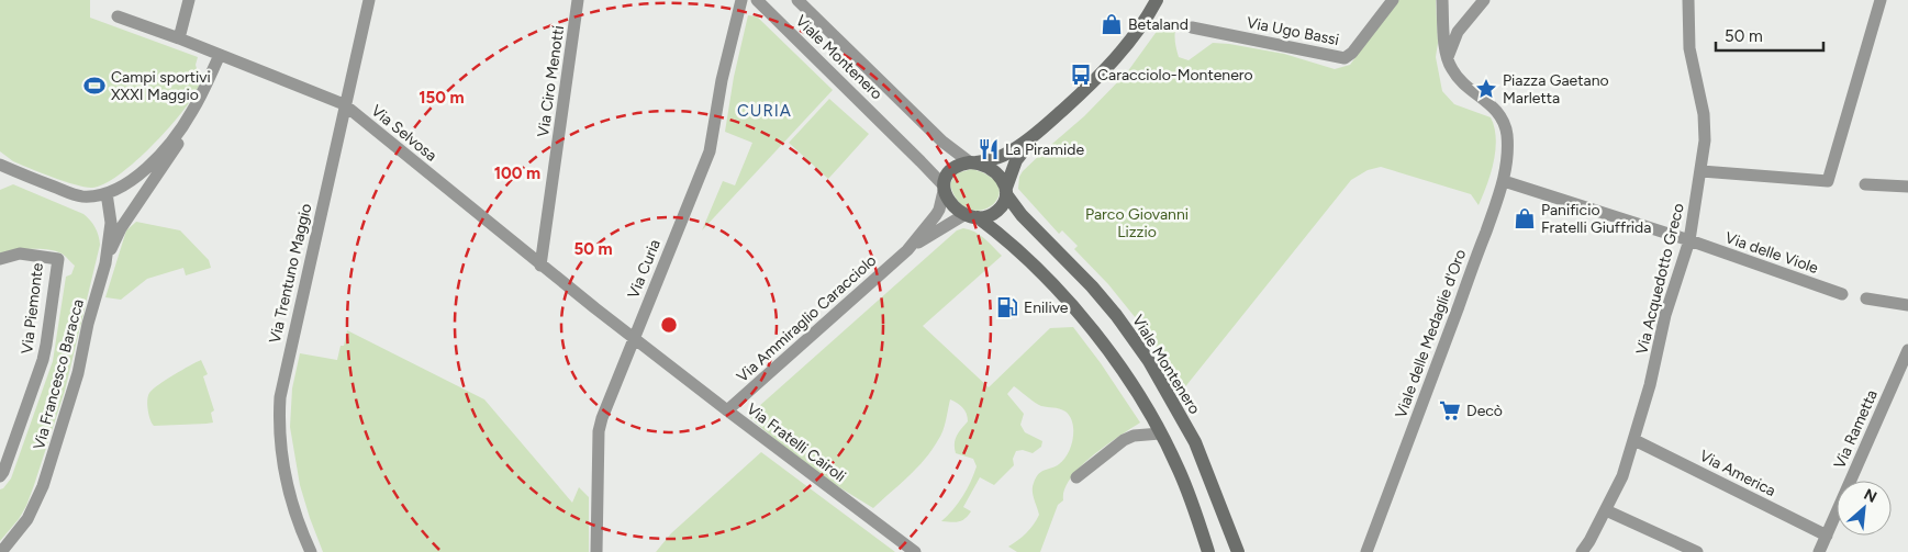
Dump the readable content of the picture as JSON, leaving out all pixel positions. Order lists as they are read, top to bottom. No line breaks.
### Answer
{"streets":{"main road":["Viale Montenero"],"street":["Via Ugo Bassi","Via Ciro Menotti","Via Selvosa","Via delle Viole","Via Curia","Via Trentuno Maggio","Via Acquedotto Greco","Via Piemonte","Via Ammiraglio Caracciolo","Viale delle Medaglie d'Oro","Via Francesco Baracca","Via Rametta","Via Fratelli Cairoli","Via America"]},"crossings":[["Via Ciro Menotti","Via Selvosa"],["Via Selvosa","Via Curia"],["Via Selvosa","Via Trentuno Maggio"],["Via Selvosa","Via Fratelli Cairoli"],["Via delle Viole","Via Acquedotto Greco"],["Via delle Viole","Viale delle Medaglie d'Oro"],["Via Curia","Via Fratelli Cairoli"],["Via Acquedotto Greco","Via America"],["Via Ammiraglio Caracciolo","Via Fratelli Cairoli"],["Via Rametta","Via America"]],"districts":["CURIA"],"parks":["Parco Giovanni Lizzio"],"places":{"shop":["Betaland","Panificio Fratelli Giuffrida"],"bus stop":["Caracciolo-Montenero"],"sports":["Campi sportivi XXXI Maggio"],"place":["Piazza Gaetano Marletta"],"restaurant":["La Piramide"],"fuel station":["Enilive"],"supermarket":["Decò"]},"scale_bar":"50 m","north":"top right","rings":["150 m","100 m","50 m"]}
